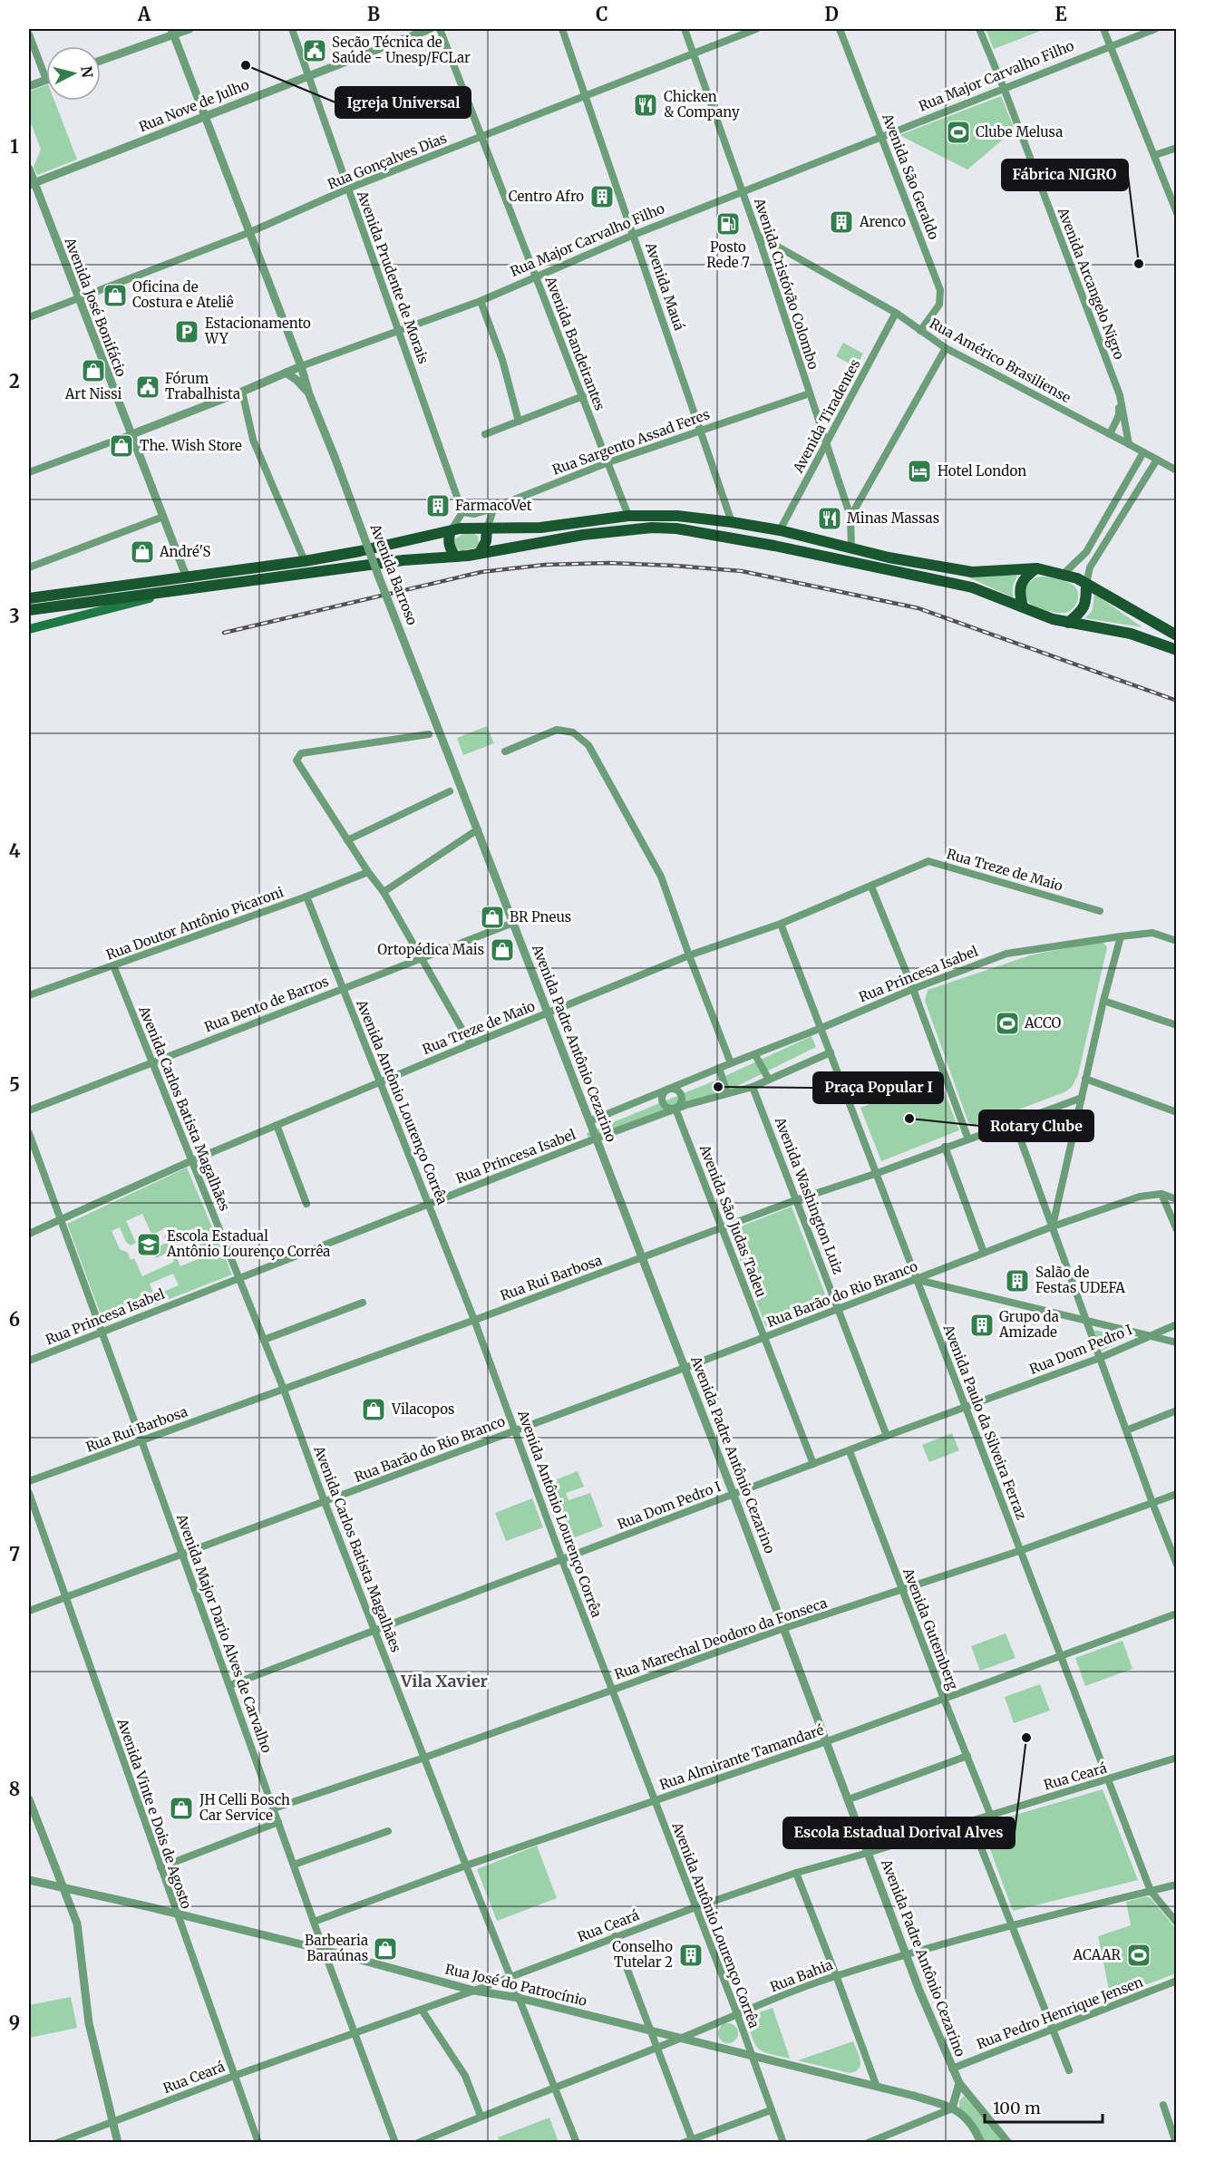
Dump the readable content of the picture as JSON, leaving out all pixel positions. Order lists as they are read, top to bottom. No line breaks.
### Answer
{"streets":{"street":["Rua Major Carvalho Filho","Rua Nove de Julho","Rua Gonçalves Dias","Avenida São Geraldo","Avenida Prudente de Morais","Avenida Cristóvão Colombo","Avenida Arcangelo Nigro","Avenida Mauá","Avenida José Bonifácio","Avenida Bandeirantes","Rua Américo Brasiliense","Avenida Tiradentes","Rua Sargento Assad Feres","Avenida Barroso","Rua Treze de Maio","Rua Doutor Antônio Picaroni","Rua Princesa Isabel","Rua Bento de Barros","Avenida Padre Antônio Cezarino","Avenida Antônio Lourenço Corrêa","Avenida Carlos Batista Magalhães","Avenida Washington Luiz","Avenida São Judas Tadeu","Rua Rui Barbosa","Rua Barão do Rio Branco","Rua Dom Pedro I","Avenida Paulo da Silveira Ferraz","Avenida Gutemberg","Avenida Major Dario Alves de Carvalho","Rua Marechal Deodoro da Fonseca","Rua Almirante Tamandaré","Rua Ceará","Avenida Vinte e Dois de Agosto","Rua Bahia","Rua José do Patrocínio","Rua Pedro Henrique Jensen"]},"crossings":[["Rua Major Carvalho Filho","Avenida São Geraldo"],["Rua Major Carvalho Filho","Avenida Prudente de Morais"],["Rua Major Carvalho Filho","Avenida Cristóvão Colombo"],["Rua Major Carvalho Filho","Avenida Arcangelo Nigro"],["Rua Major Carvalho Filho","Avenida Mauá"],["Rua Major Carvalho Filho","Avenida José Bonifácio"],["Rua Major Carvalho Filho","Avenida Bandeirantes"],["Rua Major Carvalho Filho","Avenida Barroso"],["Rua Nove de Julho","Avenida Prudente de Morais"],["Rua Nove de Julho","Avenida José Bonifácio"],["Rua Nove de Julho","Avenida Barroso"],["Rua Gonçalves Dias","Avenida Prudente de Morais"],["Rua Gonçalves Dias","Avenida Cristóvão Colombo"],["Rua Gonçalves Dias","Avenida Mauá"],["Rua Gonçalves Dias","Avenida José Bonifácio"],["Rua Gonçalves Dias","Avenida Bandeirantes"],["Rua Gonçalves Dias","Avenida Barroso"],["Avenida São Geraldo","Rua Américo Brasiliense"],["Avenida Prudente de Morais","Rua Sargento Assad Feres"],["Avenida Cristóvão Colombo","Rua Américo Brasiliense"],["Avenida Cristóvão Colombo","Avenida Tiradentes"],["Avenida Cristóvão Colombo","Rua Sargento Assad Feres"],["Avenida Arcangelo Nigro","Rua Américo Brasiliense"],["Avenida Mauá","Rua Sargento Assad Feres"],["Avenida Bandeirantes","Rua Sargento Assad Feres"],["Rua Américo Brasiliense","Avenida Tiradentes"],["Avenida Barroso","Avenida Padre Antônio Cezarino"],["Rua Treze de Maio","Avenida Padre Antônio Cezarino"],["Rua Treze de Maio","Avenida Antônio Lourenço Corrêa"],["Rua Treze de Maio","Avenida Carlos Batista Magalhães"],["Rua Treze de Maio","Avenida Paulo da Silveira Ferraz"],["Rua Treze de Maio","Avenida Major Dario Alves de Carvalho"],["Rua Doutor Antônio Picaroni","Avenida Antônio Lourenço Corrêa"],["Rua Doutor Antônio Picaroni","Avenida Carlos Batista Magalhães"],["Rua Princesa Isabel","Avenida Padre Antônio Cezarino"],["Rua Princesa Isabel","Avenida Antônio Lourenço Corrêa"],["Rua Princesa Isabel","Avenida Carlos Batista Magalhães"],["Rua Princesa Isabel","Avenida Washington Luiz"],["Rua Princesa Isabel","Avenida São Judas Tadeu"],["Rua Princesa Isabel","Avenida Paulo da Silveira Ferraz"],["Rua Princesa Isabel","Avenida Major Dario Alves de Carvalho"],["Rua Bento de Barros","Avenida Padre Antônio Cezarino"],["Rua Bento de Barros","Avenida Antônio Lourenço Corrêa"],["Rua Bento de Barros","Avenida Carlos Batista Magalhães"],["Avenida Padre Antônio Cezarino","Rua Rui Barbosa"],["Avenida Padre Antônio Cezarino","Rua Barão do Rio Branco"],["Avenida Padre Antônio Cezarino","Rua Dom Pedro I"],["Avenida Padre Antônio Cezarino","Rua Marechal Deodoro da Fonseca"],["Avenida Padre Antônio Cezarino","Rua Almirante Tamandaré"],["Avenida Padre Antônio Cezarino","Rua Ceará"],["Avenida Padre Antônio Cezarino","Rua Bahia"],["Avenida Padre Antônio Cezarino","Rua Pedro Henrique Jensen"],["Avenida Antônio Lourenço Corrêa","Rua Rui Barbosa"],["Avenida Antônio Lourenço Corrêa","Rua Barão do Rio Branco"],["Avenida Antônio Lourenço Corrêa","Rua Dom Pedro I"],["Avenida Antônio Lourenço Corrêa","Rua Marechal Deodoro da Fonseca"],["Avenida Antônio Lourenço Corrêa","Rua Almirante Tamandaré"],["Avenida Antônio Lourenço Corrêa","Rua Ceará"],["Avenida Antônio Lourenço Corrêa","Rua Bahia"],["Avenida Antônio Lourenço Corrêa","Rua José do Patrocínio"],["Avenida Carlos Batista Magalhães","Rua Rui Barbosa"],["Avenida Carlos Batista Magalhães","Rua Barão do Rio Branco"],["Avenida Carlos Batista Magalhães","Rua Dom Pedro I"],["Avenida Carlos Batista Magalhães","Rua Marechal Deodoro da Fonseca"],["Avenida Carlos Batista Magalhães","Rua Almirante Tamandaré"],["Avenida Carlos Batista Magalhães","Rua Ceará"],["Avenida Carlos Batista Magalhães","Rua Bahia"],["Avenida Carlos Batista Magalhães","Rua José do Patrocínio"],["Avenida Washington Luiz","Rua Rui Barbosa"],["Avenida Washington Luiz","Rua Barão do Rio Branco"],["Avenida Washington Luiz","Rua Dom Pedro I"],["Avenida São Judas Tadeu","Rua Rui Barbosa"],["Avenida São Judas Tadeu","Rua Barão do Rio Branco"],["Avenida São Judas Tadeu","Rua Dom Pedro I"],["Rua Rui Barbosa","Avenida Paulo da Silveira Ferraz"],["Rua Rui Barbosa","Avenida Major Dario Alves de Carvalho"],["Rua Barão do Rio Branco","Avenida Paulo da Silveira Ferraz"],["Rua Barão do Rio Branco","Avenida Major Dario Alves de Carvalho"],["Rua Barão do Rio Branco","Avenida Vinte e Dois de Agosto"],["Rua Dom Pedro I","Avenida Paulo da Silveira Ferraz"],["Rua Dom Pedro I","Avenida Gutemberg"],["Rua Dom Pedro I","Avenida Major Dario Alves de Carvalho"],["Avenida Paulo da Silveira Ferraz","Rua Marechal Deodoro da Fonseca"],["Avenida Paulo da Silveira Ferraz","Rua Almirante Tamandaré"],["Avenida Paulo da Silveira Ferraz","Rua Ceará"],["Avenida Paulo da Silveira Ferraz","Rua Bahia"],["Avenida Gutemberg","Rua Marechal Deodoro da Fonseca"],["Avenida Gutemberg","Rua Almirante Tamandaré"],["Avenida Gutemberg","Rua Ceará"],["Avenida Major Dario Alves de Carvalho","Rua Marechal Deodoro da Fonseca"],["Avenida Major Dario Alves de Carvalho","Rua Almirante Tamandaré"],["Avenida Major Dario Alves de Carvalho","Rua Ceará"],["Avenida Major Dario Alves de Carvalho","Rua José do Patrocínio"],["Rua Ceará","Avenida Vinte e Dois de Agosto"],["Rua Ceará","Rua José do Patrocínio"],["Avenida Vinte e Dois de Agosto","Rua José do Patrocínio"],["Rua Bahia","Rua José do Patrocínio"]],"districts":["Vila Xavier"],"places":{"public building":["Seção Técnica de Saúde - Unesp/FCLar","Fórum Trabalhista"],"other":["Igreja Universal","Fábrica NIGRO","Praça Popular I","Rotary Clube","Escola Estadual Dorival Alves"],"restaurant":["Chicken & Company","Minas Massas"],"sports":["Clube Melusa","ACCO","ACAAR"],"building":["Centro Afro","Arenco","FarmacoVet","Salão de Festas UDEFA","Grupo da Amizade","Conselho Tutelar 2"],"fuel station":["Posto Rede 7"],"shop":["Oficina de Costura e Ateliê","Art Nissi","The. Wish Store","André'S","BR Pneus","Ortopédica Mais","Vilacopos","JH Celli Bosch Car Service","Barbearia Baraúnas"],"parking":["Estacionamento WY"],"hotel":["Hotel London"],"school or university":["Escola Estadual Antônio Lourenço Corrêa"]},"scale_bar":"100 m","north":"right","grid":{"columns":["A","B","C","D","E"],"rows":["1","2","3","4","5","6","7","8","9"]}}
